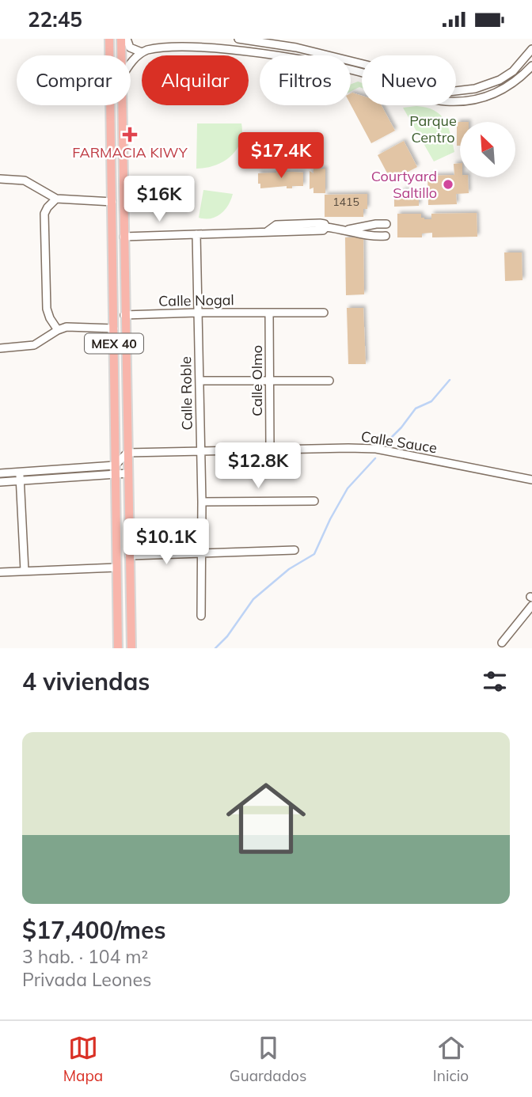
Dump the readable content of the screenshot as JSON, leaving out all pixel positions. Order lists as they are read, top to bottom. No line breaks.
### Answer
{"streets":{"main road":["MEX 40"],"street":["Calle Nogal","Calle Olmo","Calle Roble","Calle Sauce"]},"crossings":[["Calle Nogal","MEX 40"],["Calle Nogal","Calle Olmo"],["Calle Nogal","Calle Roble"],["MEX 40","Calle Sauce"],["Calle Olmo","Calle Sauce"],["Calle Roble","Calle Sauce"]],"parks":["Parque Centro"],"places":{"health":["FARMACIA KIWY"],"other":["Courtyard Saltillo"]},"house_numbers":["1415"],"north":"top left","page":{"status":"22:45","chip":["Comprar","Alquilar","Filtros","Nuevo"],"price":["$17.4K","$16K","$12.8K","$10.1K"],"heading":"4 viviendas","list":[{"name":"$17,400/mes","note":"3 hab. · 104 m² · Privada Leones"}],"tabs":["Mapa","Guardados","Inicio"]}}
